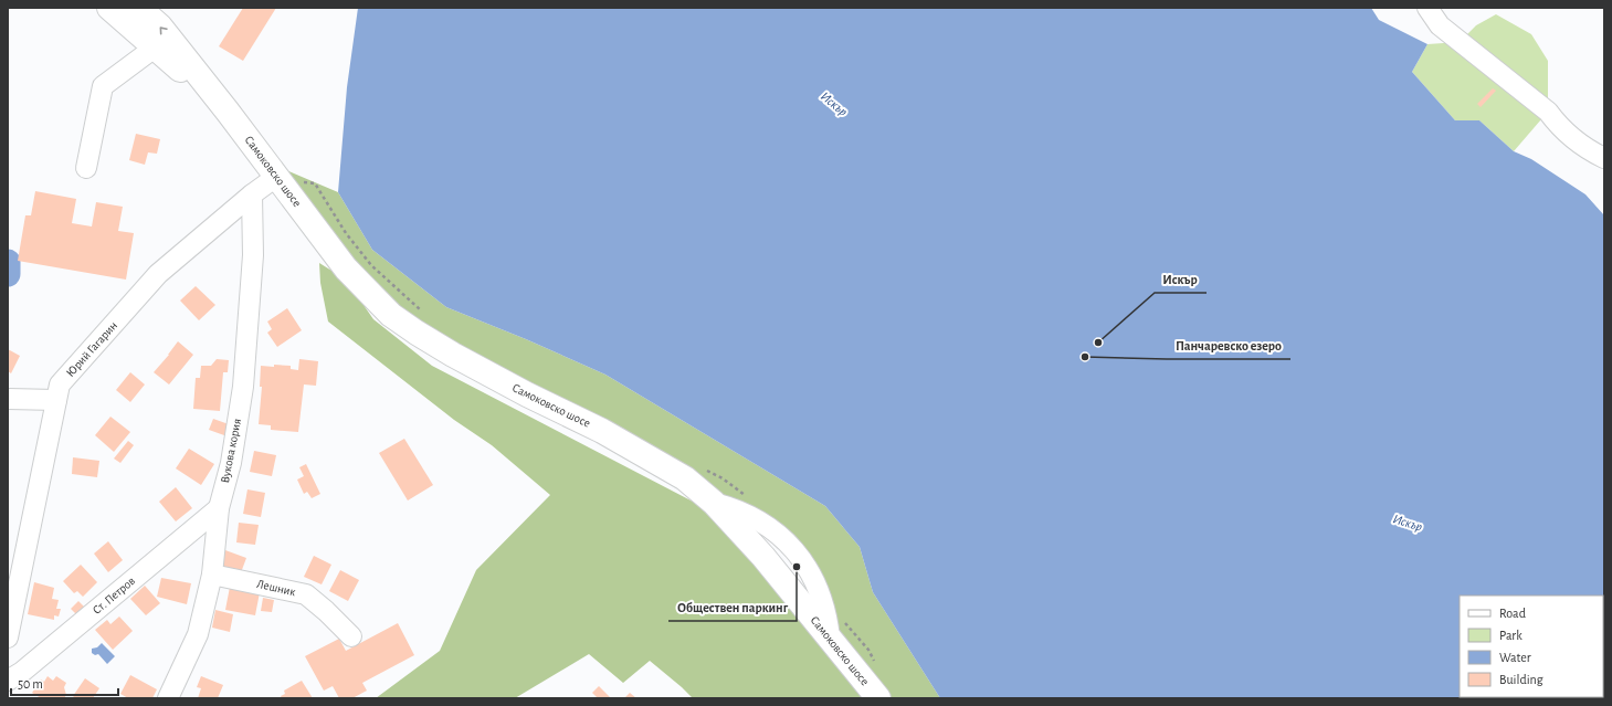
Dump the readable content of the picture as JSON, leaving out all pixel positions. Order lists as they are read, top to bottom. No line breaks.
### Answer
{"streets":{"main road":["Самоковско шосе"],"street":["Юрий Гагарин","Вукова кория","Лешник","Ст. Петров"]},"crossings":[["Самоковско шосе","Юрий Гагарин"],["Юрий Гагарин","Вукова кория"],["Вукова кория","Лешник"],["Вукова кория","Ст. Петров"]],"water":["Искър"],"places":["Искър","Панчаревско езеро","Обществен паркинг"],"legend":["Road","Park","Water","Building"],"scale_bar":"50 m"}
